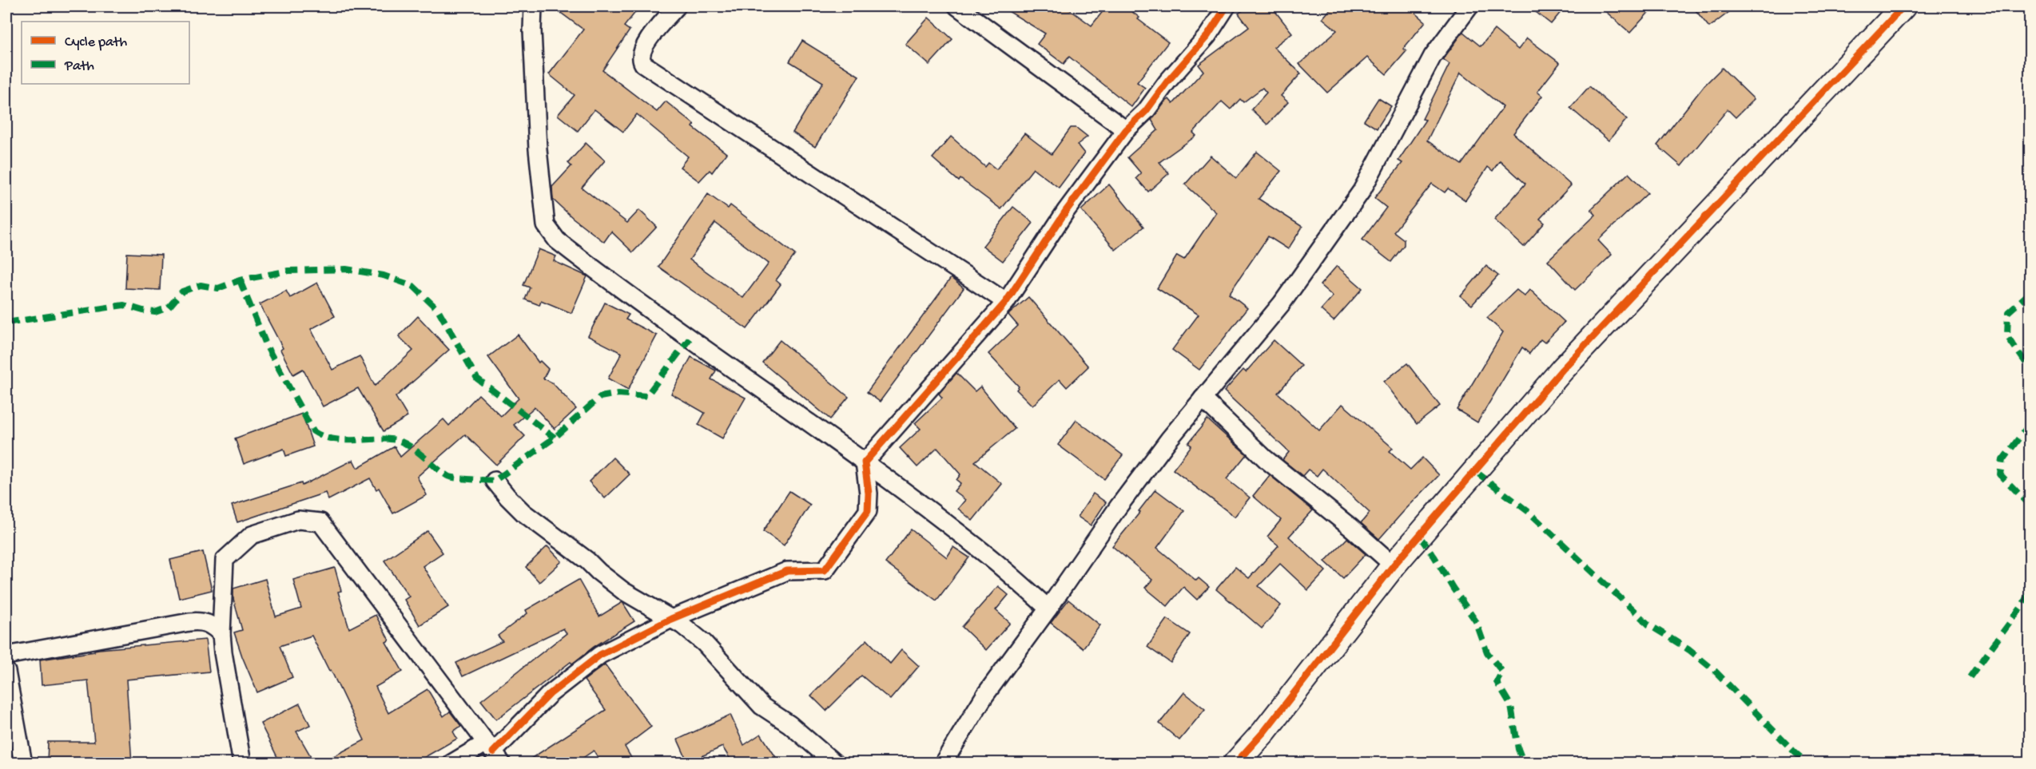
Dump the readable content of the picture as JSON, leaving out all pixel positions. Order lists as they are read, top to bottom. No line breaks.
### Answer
{"legend":["Cycle path","Path"]}
